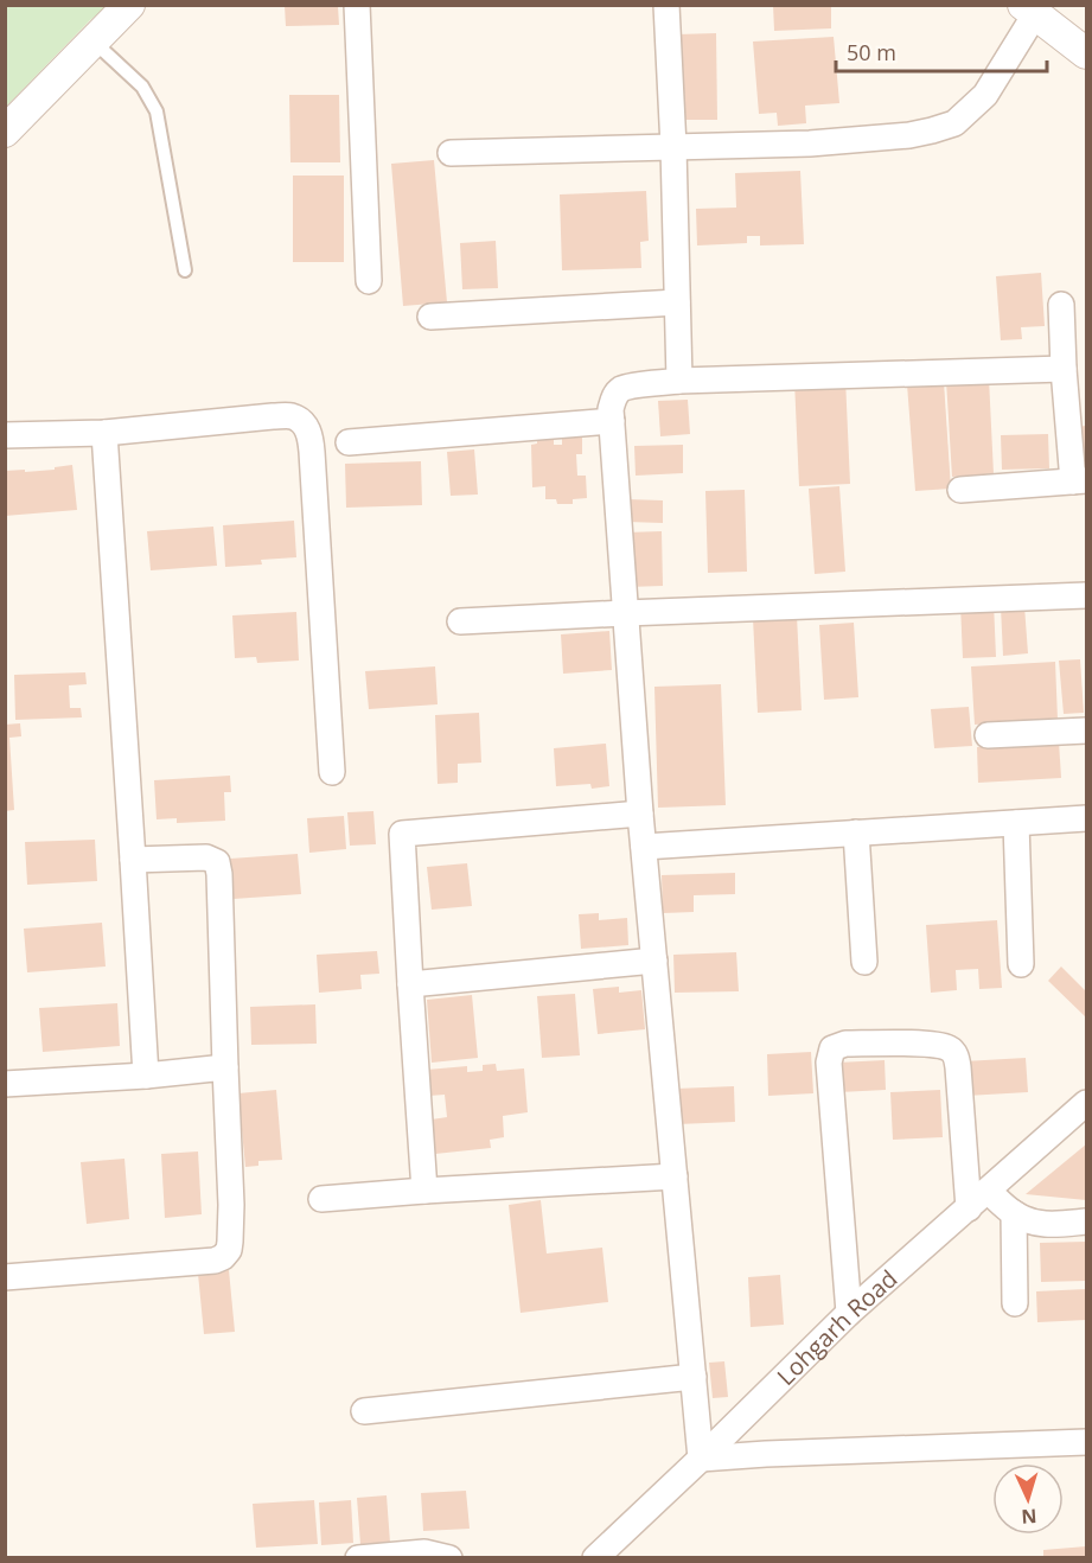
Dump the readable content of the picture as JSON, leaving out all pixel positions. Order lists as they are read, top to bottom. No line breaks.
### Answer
{"streets":{"street":["Lohgarh Road"]},"scale_bar":"50 m","north":"bottom"}
